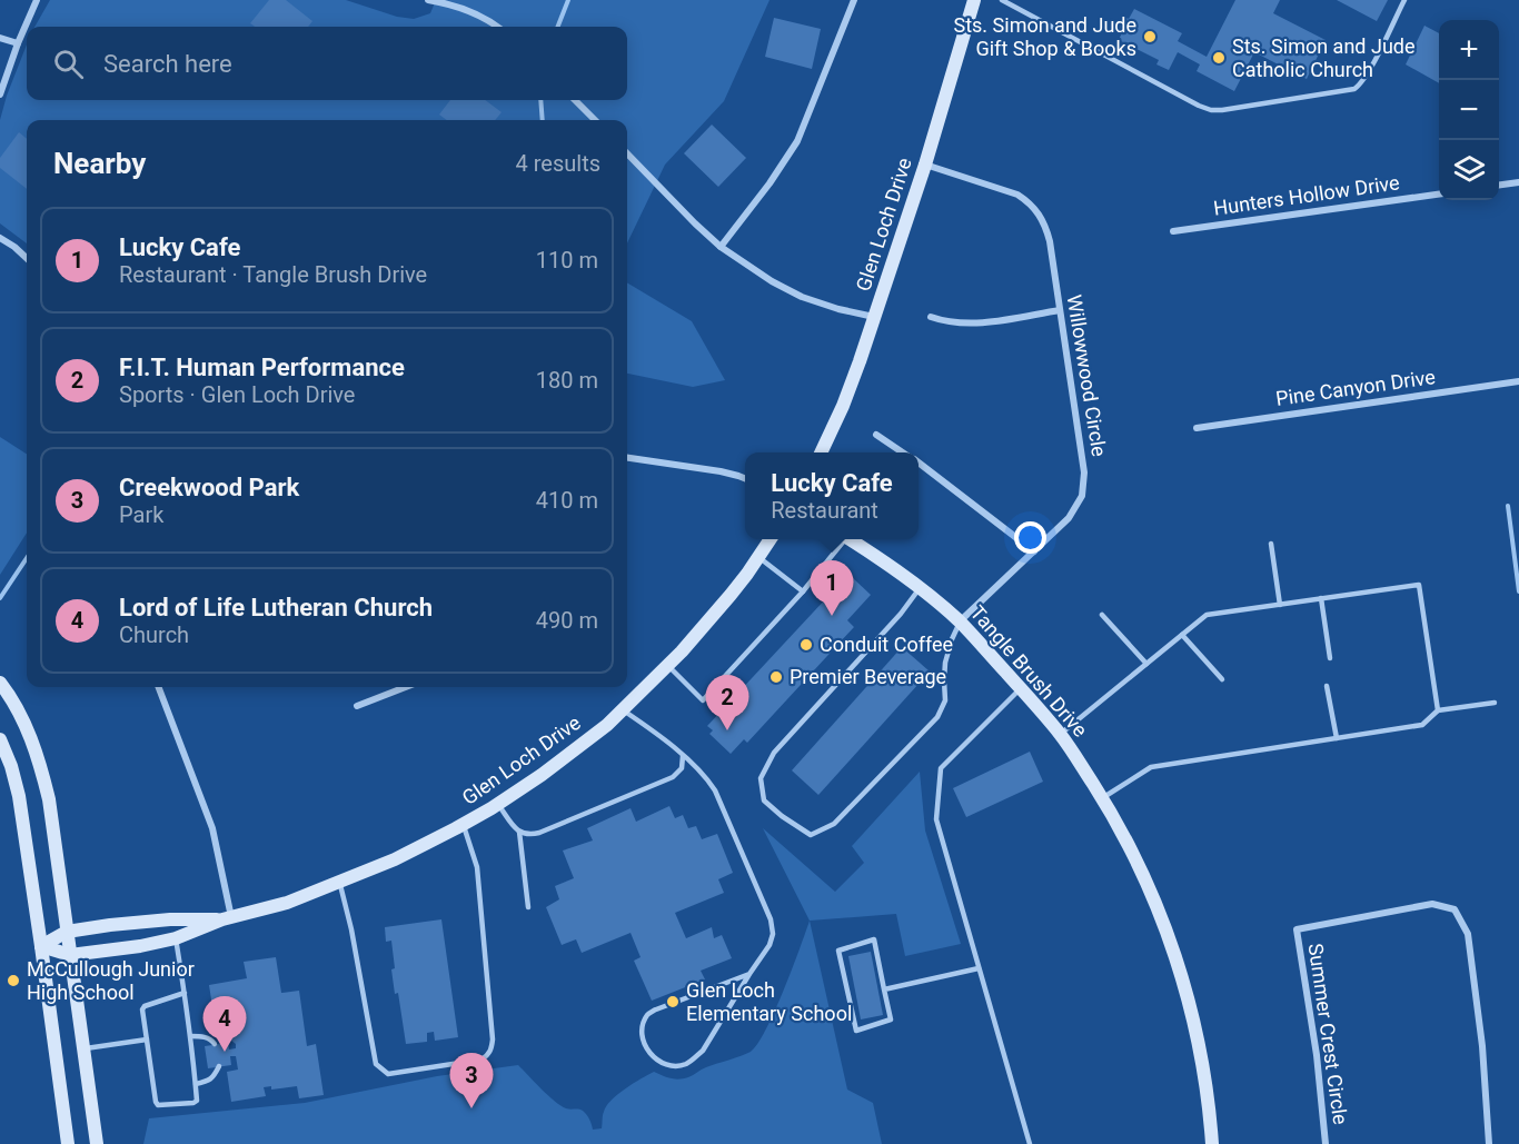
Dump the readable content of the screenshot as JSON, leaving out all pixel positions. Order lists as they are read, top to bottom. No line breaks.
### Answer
{"streets":{"street":["Hunters Hollow Drive","Glen Loch Drive","Willowwood Circle","Pine Canyon Drive","Tangle Brush Drive","Summer Crest Circle"]},"crossings":[["Glen Loch Drive","Willowwood Circle"],["Willowwood Circle","Tangle Brush Drive"]],"places":["Sts. Simon and Jude Gift Shop & Books","Sts. Simon and Jude Catholic Church","Conduit Coffee","Premier Beverage","McCullough Junior High School","Glen Loch Elementary School"],"page":{"map_buttons":["+","−"],"search":"Search here","heading":["Nearby","4 results"],"list":[{"mark":"1","name":"Lucky Cafe","note":"Restaurant · Tangle Brush Drive","value":"110 m"},{"mark":"2","name":"F.I.T. Human Performance","note":"Sports · Glen Loch Drive","value":"180 m"},{"mark":"3","name":"Creekwood Park","note":"Park","value":"410 m"},{"mark":"4","name":"Lord of Life Lutheran Church","note":"Church","value":"490 m"}],"popup":["Lucky Cafe","Restaurant"],"pins":["1","2","4","3"]}}
